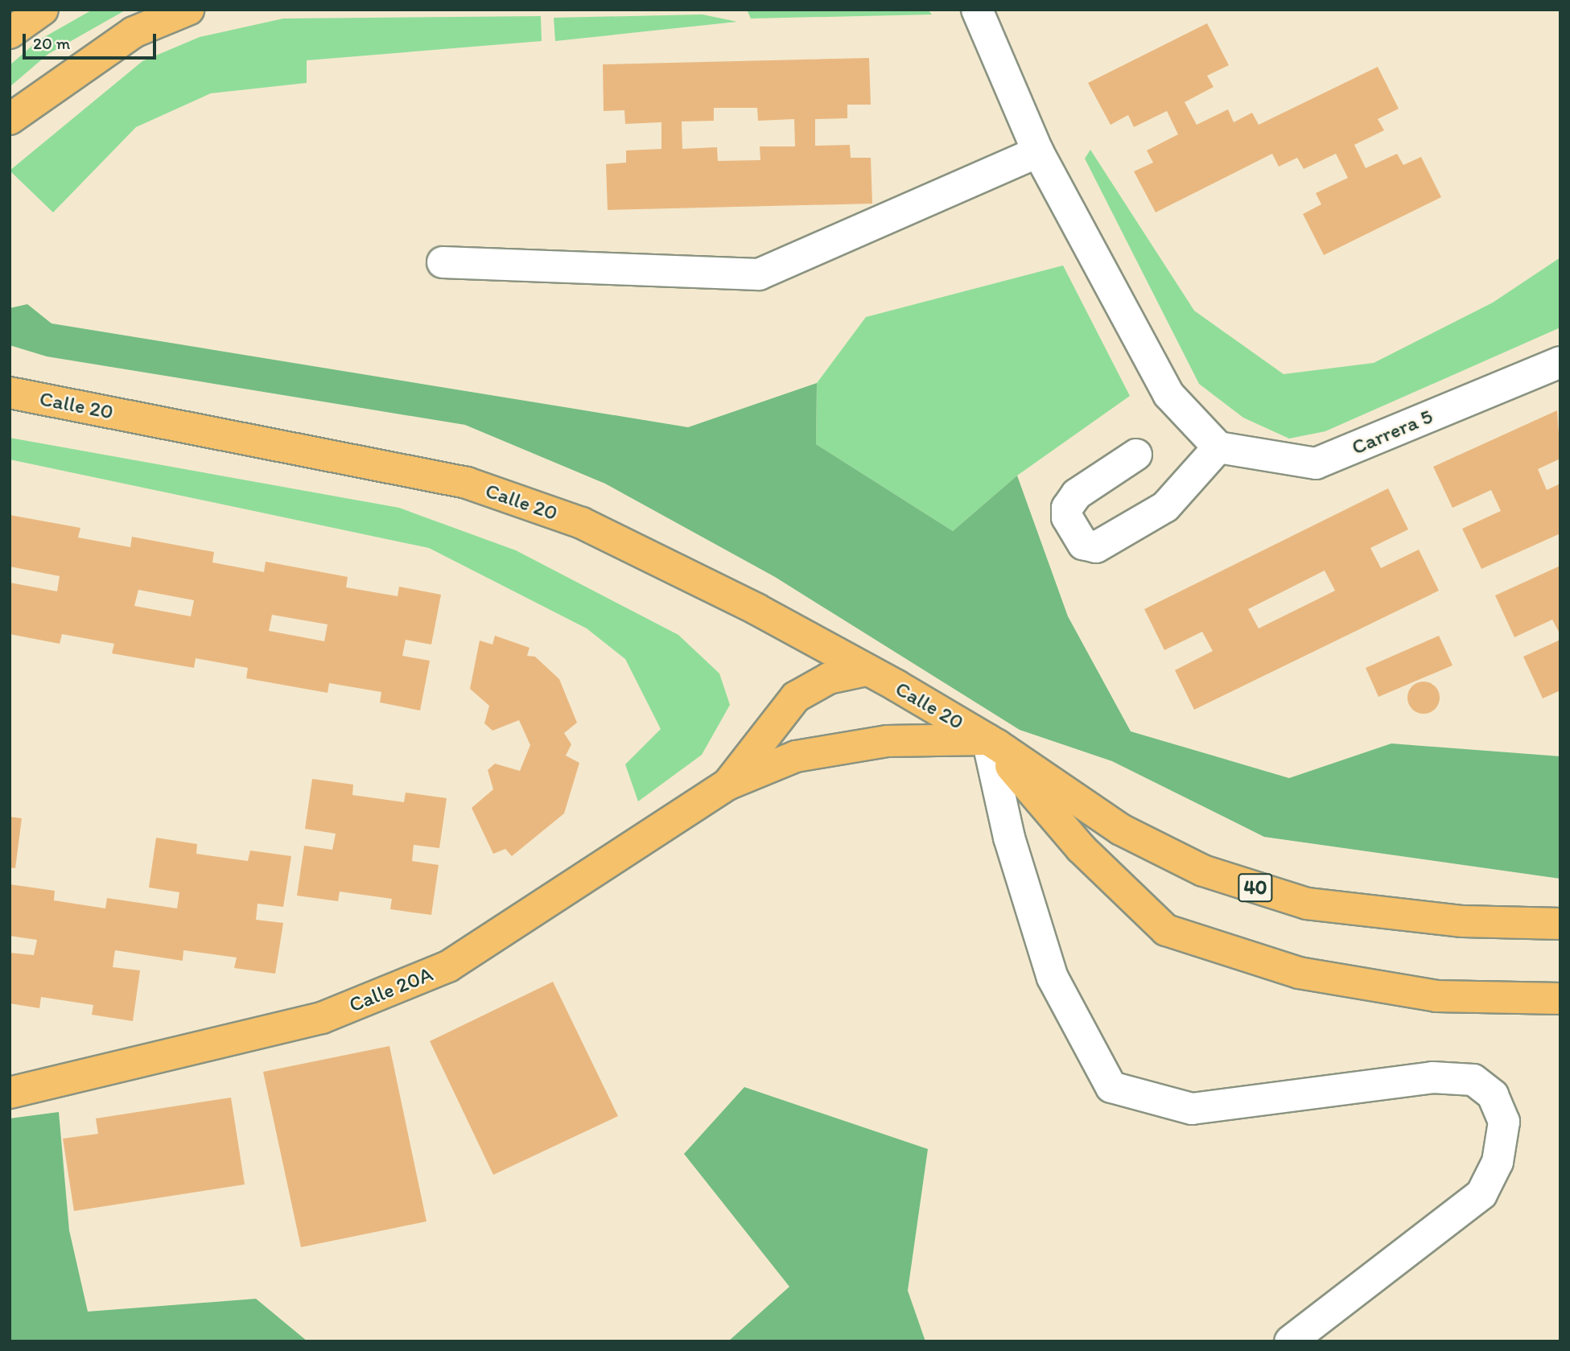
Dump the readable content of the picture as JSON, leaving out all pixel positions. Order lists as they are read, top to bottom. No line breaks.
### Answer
{"streets":{"main road":["Calle 20","40","Calle 20A"],"street":["Carrera 5"]},"crossings":[["Calle 20","40"]],"scale_bar":"20 m"}
